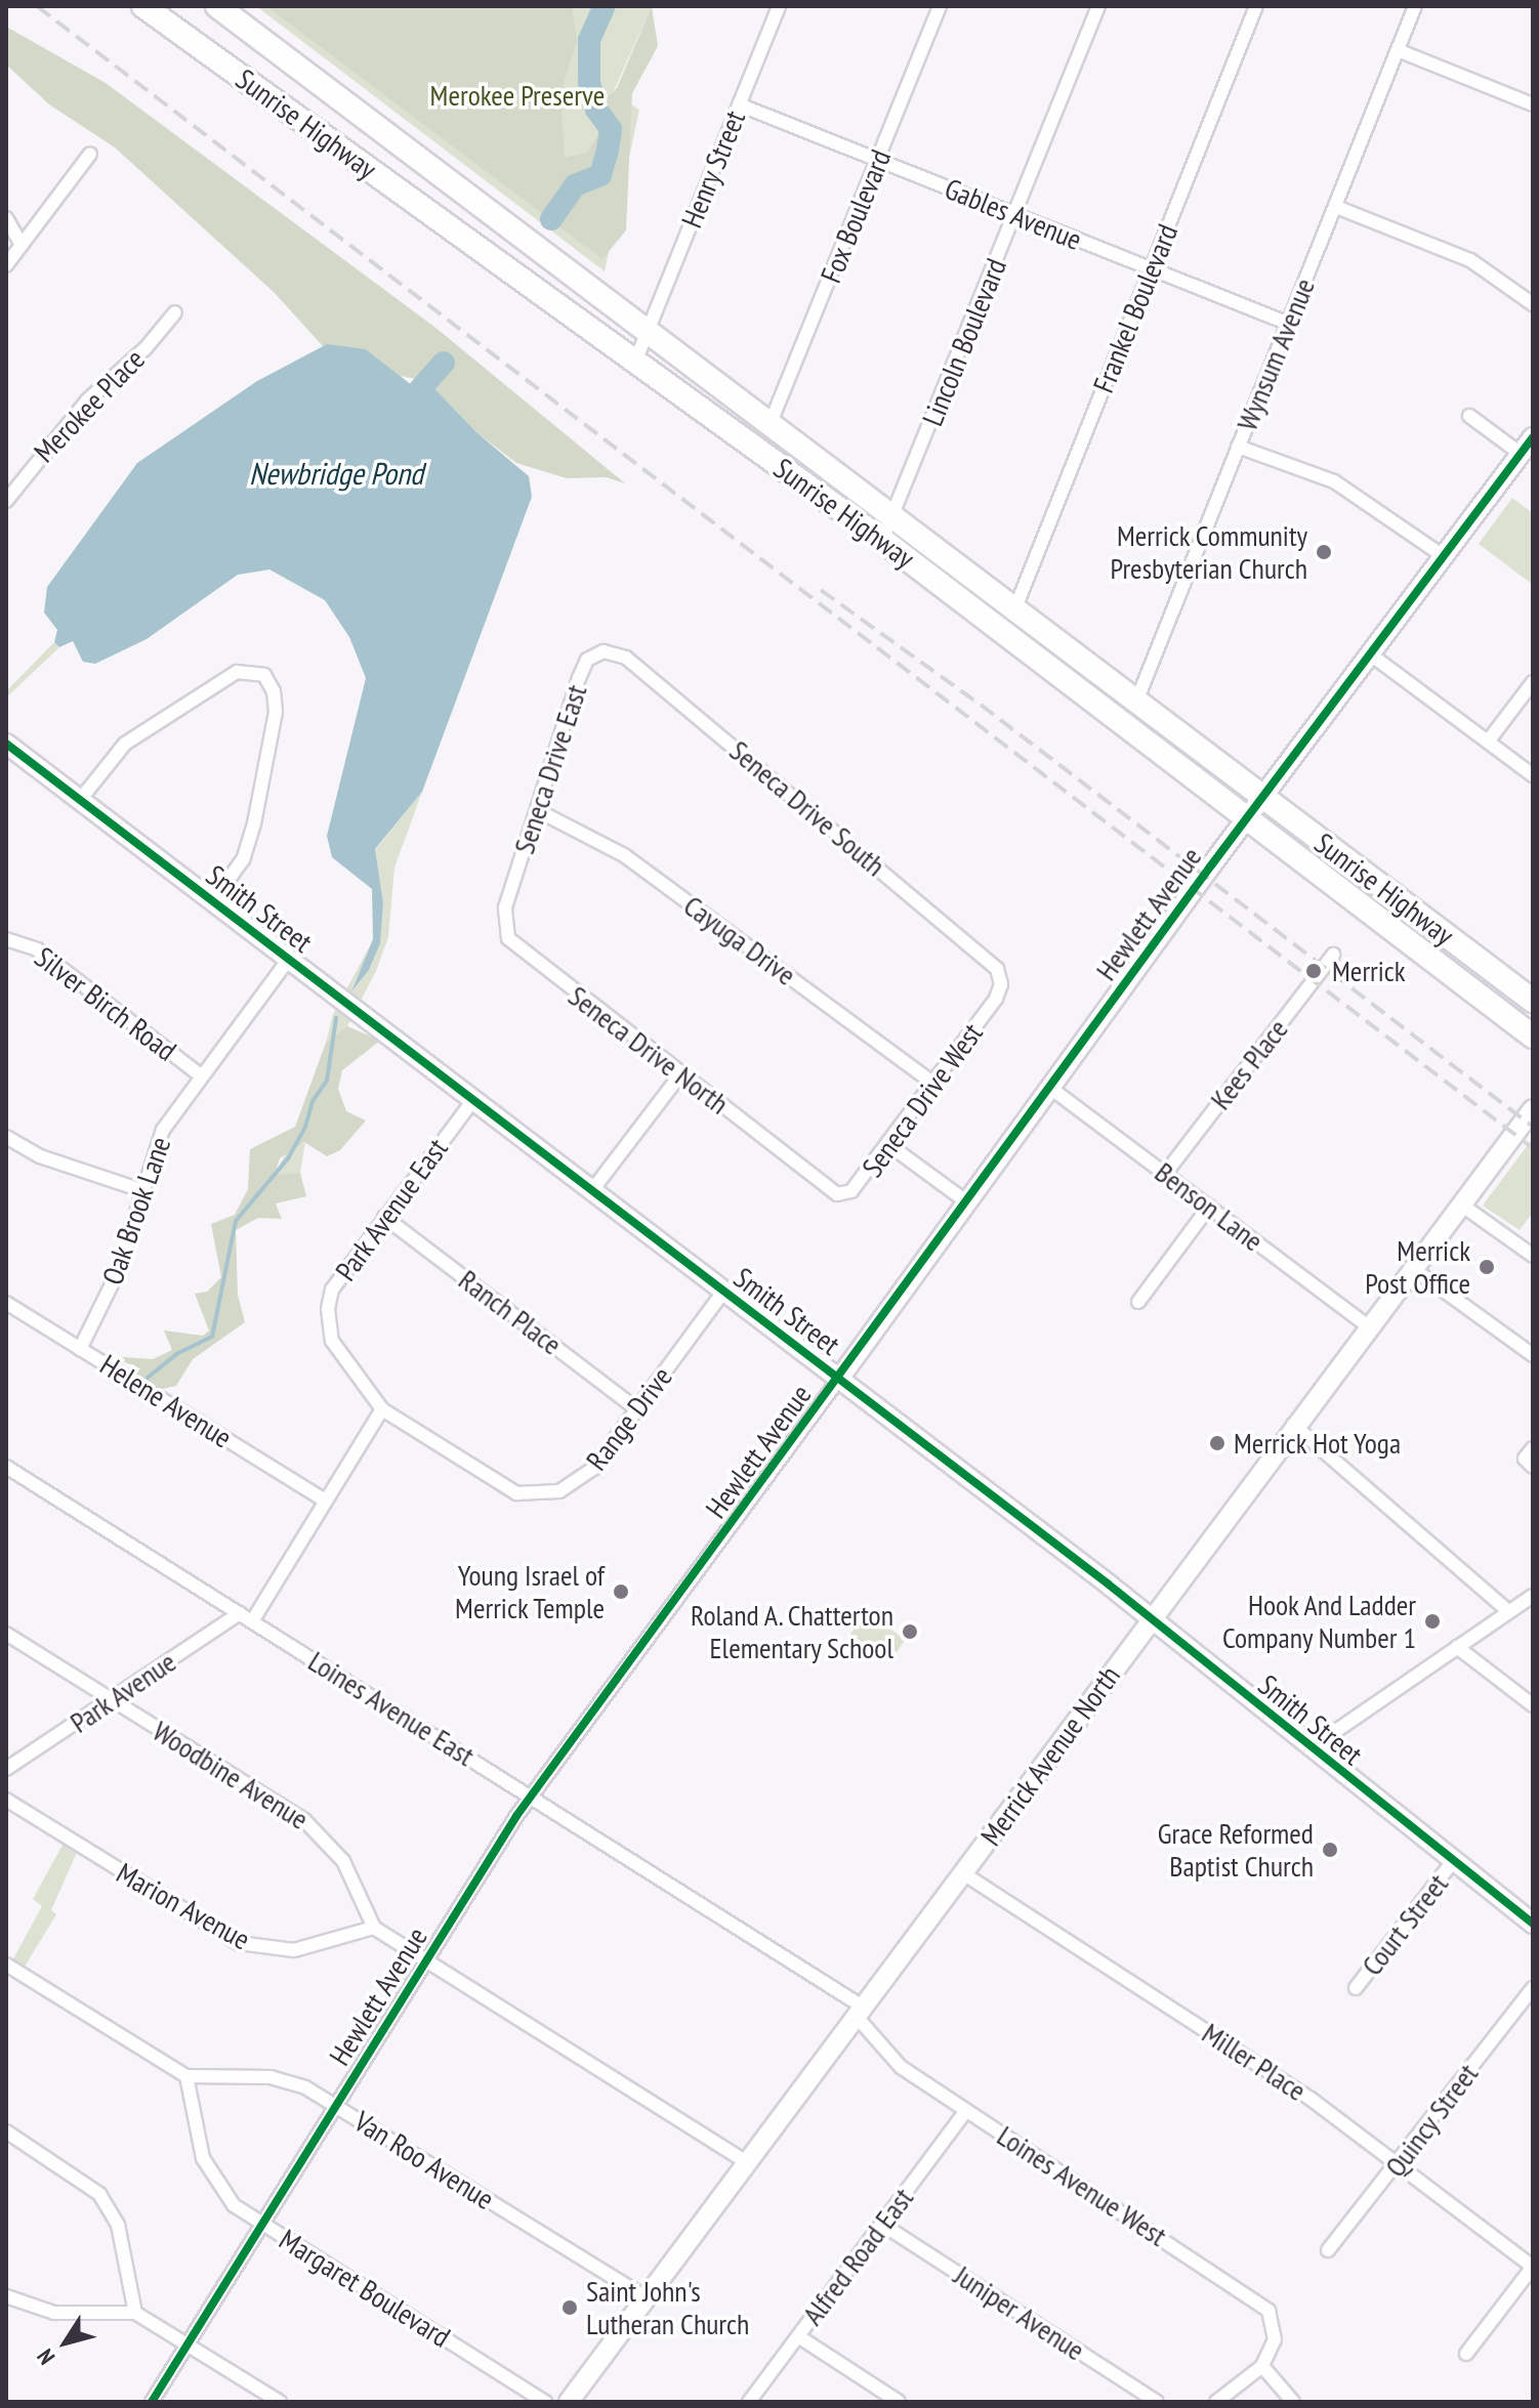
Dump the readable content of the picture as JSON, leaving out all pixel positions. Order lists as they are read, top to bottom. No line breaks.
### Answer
{"streets":{"highway":["Sunrise Highway"],"street":["Henry Street","Gables Avenue","Fox Boulevard","Frankel Boulevard","Lincoln Boulevard","Wynsum Avenue","Merokee Place","Seneca Drive East","Seneca Drive South","Smith Street","Hewlett Avenue","Cayuga Drive","Silver Birch Road","Seneca Drive North","Kees Place","Seneca Drive West","Benson Lane","Park Avenue East","Oak Brook Lane","Ranch Place","Helene Avenue","Range Drive","Park Avenue","Loines Avenue East","Merrick Avenue North","Woodbine Avenue","Marion Avenue","Court Street","Miller Place","Quincy Street","Van Roo Avenue","Loines Avenue West","Alfred Road East","Margaret Boulevard","Juniper Avenue"]},"crossings":[["Sunrise Highway","Henry Street"],["Sunrise Highway","Fox Boulevard"],["Sunrise Highway","Frankel Boulevard"],["Sunrise Highway","Lincoln Boulevard"],["Sunrise Highway","Wynsum Avenue"],["Sunrise Highway","Hewlett Avenue"],["Henry Street","Gables Avenue"],["Gables Avenue","Fox Boulevard"],["Gables Avenue","Frankel Boulevard"],["Gables Avenue","Lincoln Boulevard"],["Gables Avenue","Wynsum Avenue"],["Seneca Drive East","Seneca Drive South"],["Seneca Drive East","Cayuga Drive"],["Seneca Drive East","Seneca Drive North"],["Seneca Drive South","Seneca Drive West"],["Smith Street","Hewlett Avenue"],["Smith Street","Park Avenue East"],["Smith Street","Oak Brook Lane"],["Smith Street","Range Drive"],["Smith Street","Merrick Avenue North"],["Smith Street","Court Street"],["Hewlett Avenue","Benson Lane"],["Hewlett Avenue","Loines Avenue East"],["Hewlett Avenue","Van Roo Avenue"],["Hewlett Avenue","Loines Avenue West"],["Hewlett Avenue","Margaret Boulevard"],["Cayuga Drive","Seneca Drive West"],["Silver Birch Road","Oak Brook Lane"],["Seneca Drive North","Seneca Drive West"],["Kees Place","Benson Lane"],["Benson Lane","Merrick Avenue North"],["Park Avenue East","Ranch Place"],["Park Avenue East","Range Drive"],["Oak Brook Lane","Helene Avenue"],["Ranch Place","Range Drive"],["Park Avenue","Loines Avenue East"],["Park Avenue","Woodbine Avenue"],["Loines Avenue East","Loines Avenue West"],["Merrick Avenue North","Miller Place"],["Merrick Avenue North","Van Roo Avenue"],["Merrick Avenue North","Loines Avenue West"],["Woodbine Avenue","Marion Avenue"],["Miller Place","Quincy Street"],["Van Roo Avenue","Margaret Boulevard"],["Loines Avenue West","Alfred Road East"],["Alfred Road East","Juniper Avenue"]],"water":["Newbridge Pond"],"parks":["Merokee Preserve"],"places":["Merrick Community Presbyterian Church","Merrick","Merrick Post Office","Merrick Hot Yoga","Young Israel of Merrick Temple","Hook And Ladder Company Number 1","Roland A. Chatterton Elementary School","Grace Reformed Baptist Church","Saint John's Lutheran Church"],"north":"bottom left"}
